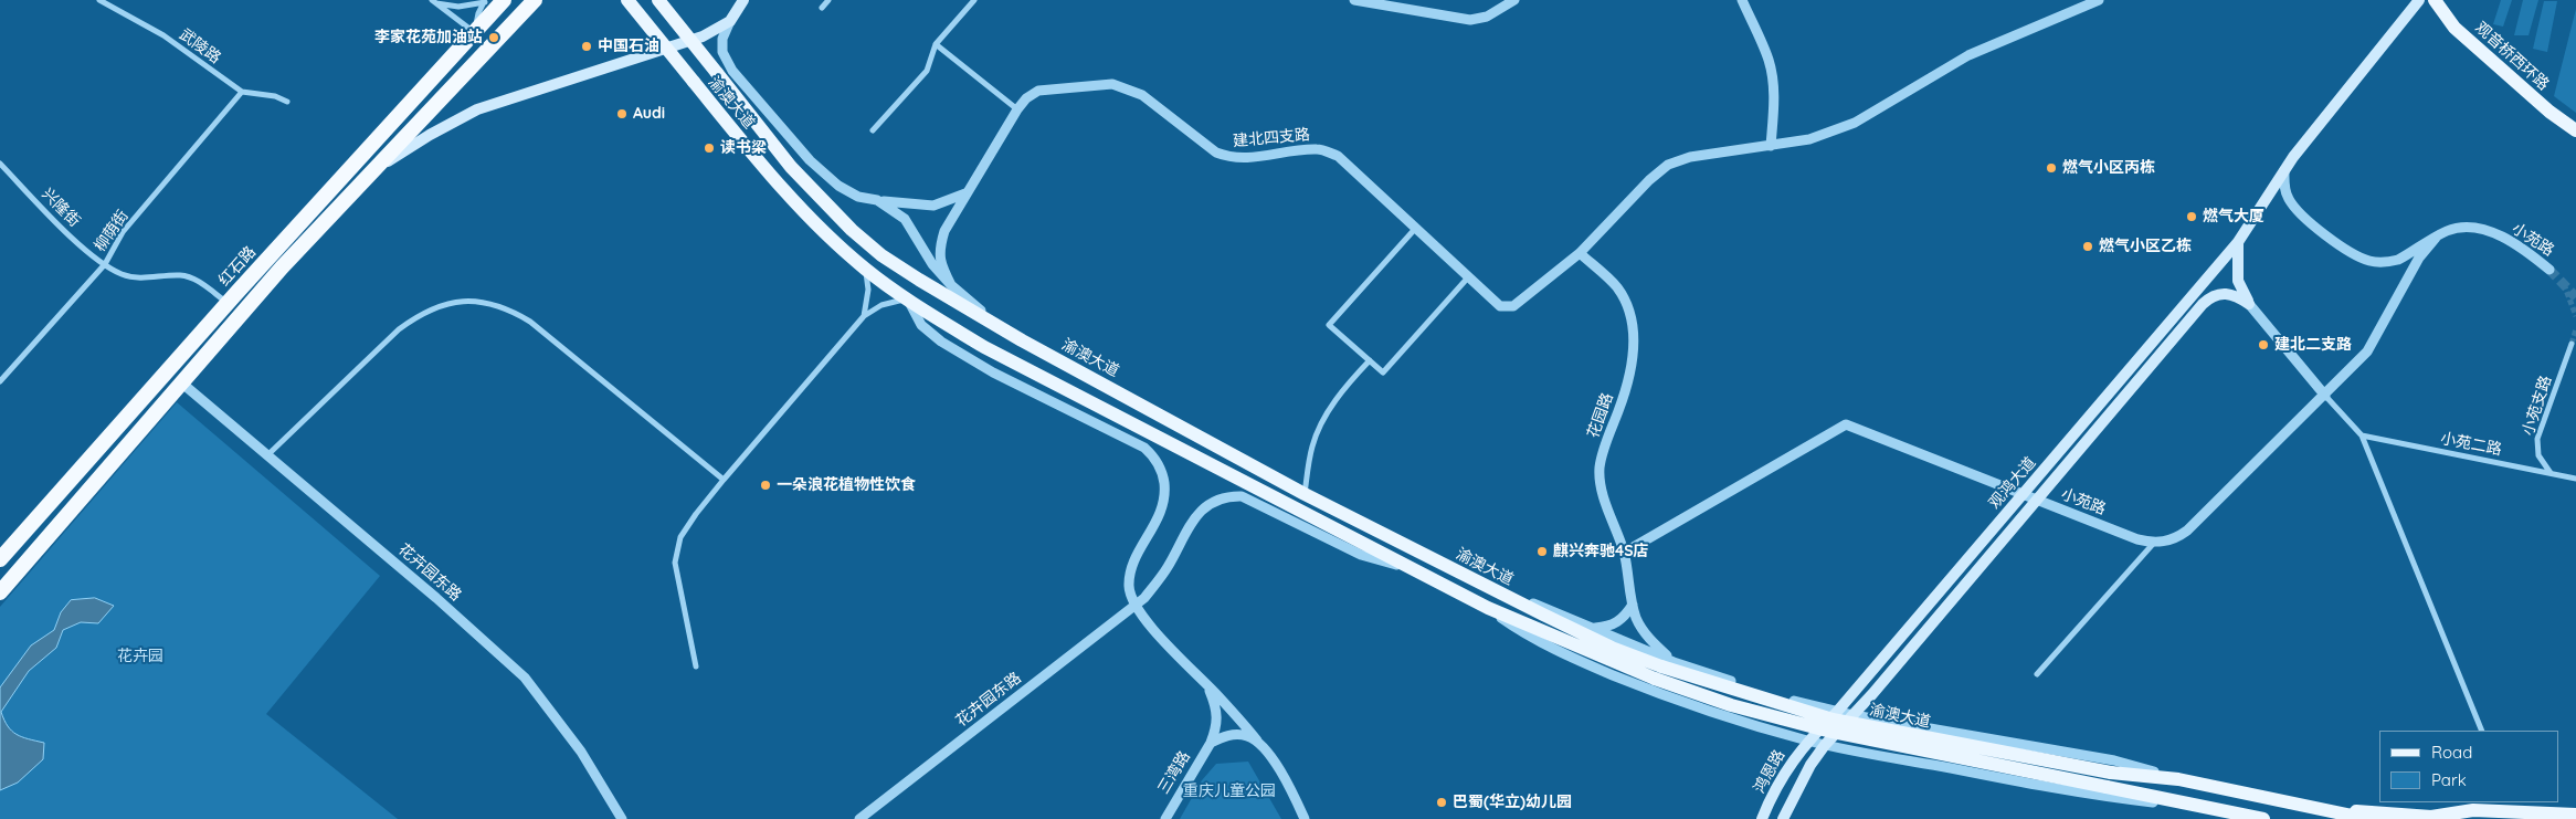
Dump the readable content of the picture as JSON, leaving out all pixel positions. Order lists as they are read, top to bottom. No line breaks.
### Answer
{"streets":{"highway":["红石路"],"main road":["观音桥西环路","渝澳大道","观鸿大道","鸿恩路"],"street":["武陵路","建北四支路","兴隆街","柳荫街","小苑路","小苑支路","花园路","小苑二路","花卉园东路","三湾路"]},"crossings":[["武陵路","柳荫街"],["渝澳大道","花园路"],["渝澳大道","花卉园东路"],["建北四支路","花园路"],["兴隆街","柳荫街"],["兴隆街","红石路"],["小苑路","花园路"],["小苑路","观鸿大道"],["小苑支路","小苑二路"],["观鸿大道","鸿恩路"]],"parks":["花卉园","重庆儿童公园"],"places":["李家花苑加油站","中国石油","Audi","读书梁","燃气小区丙栋","燃气大厦","燃气小区乙栋","建北二支路","一朵浪花植物性饮食","麒兴奔驰4S店","巴蜀(华立)幼儿园"],"legend":["Road","Park"]}
